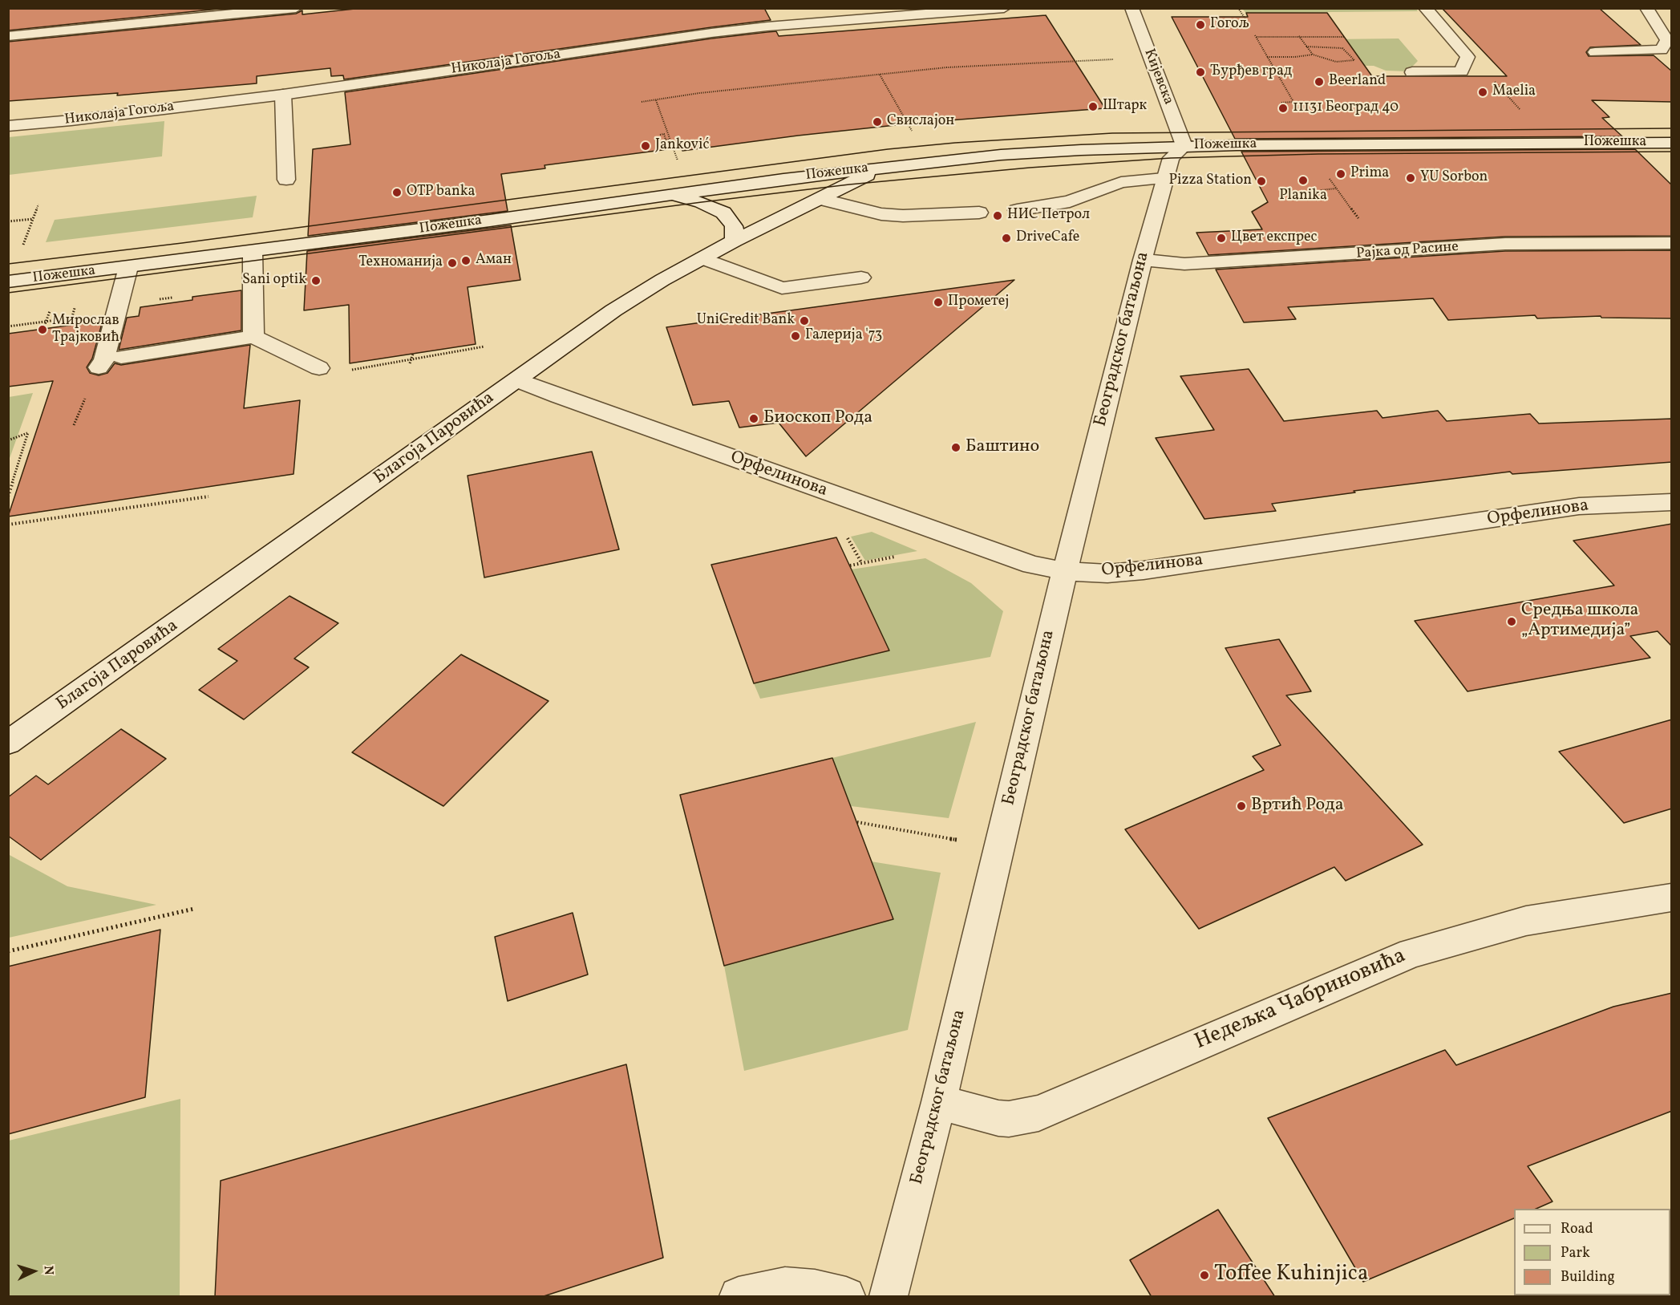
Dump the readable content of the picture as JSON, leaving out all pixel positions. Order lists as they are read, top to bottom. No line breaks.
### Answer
{"streets":{"street":["Николаја Гогоља","Кијевска","Пожешка","Рајка од Расине","Београдског батаљона","Благоја Паровића","Орфелинова","Недељка Чабриновића"]},"crossings":[["Кијевска","Пожешка"],["Кијевска","Београдског батаљона"],["Пожешка","Београдског батаљона"],["Пожешка","Благоја Паровића"],["Рајка од Расине","Београдског батаљона"],["Београдског батаљона","Орфелинова"],["Београдског батаљона","Недељка Чабриновића"],["Благоја Паровића","Орфелинова"]],"places":["Гогољ","Ђурђев град","Beerland","Maelia","Штарк","11131 Београд 40","Свислајон","Janković","Prima","YU Sorbon","Planika","Pizza Station","OTP banka","НИС Петрол","DriveCafe","Цвет експрес","Аман","Техноманија","Sani optik","Прометеј","UniCredit Bank","Мирослав Трајковић","Галерија '73","Биоскоп Рода","Баштино","Средња школа „Артимедија”","Вртић Рода","Toffee Kuhinjica"],"legend":["Road","Park","Building"],"north":"right"}
